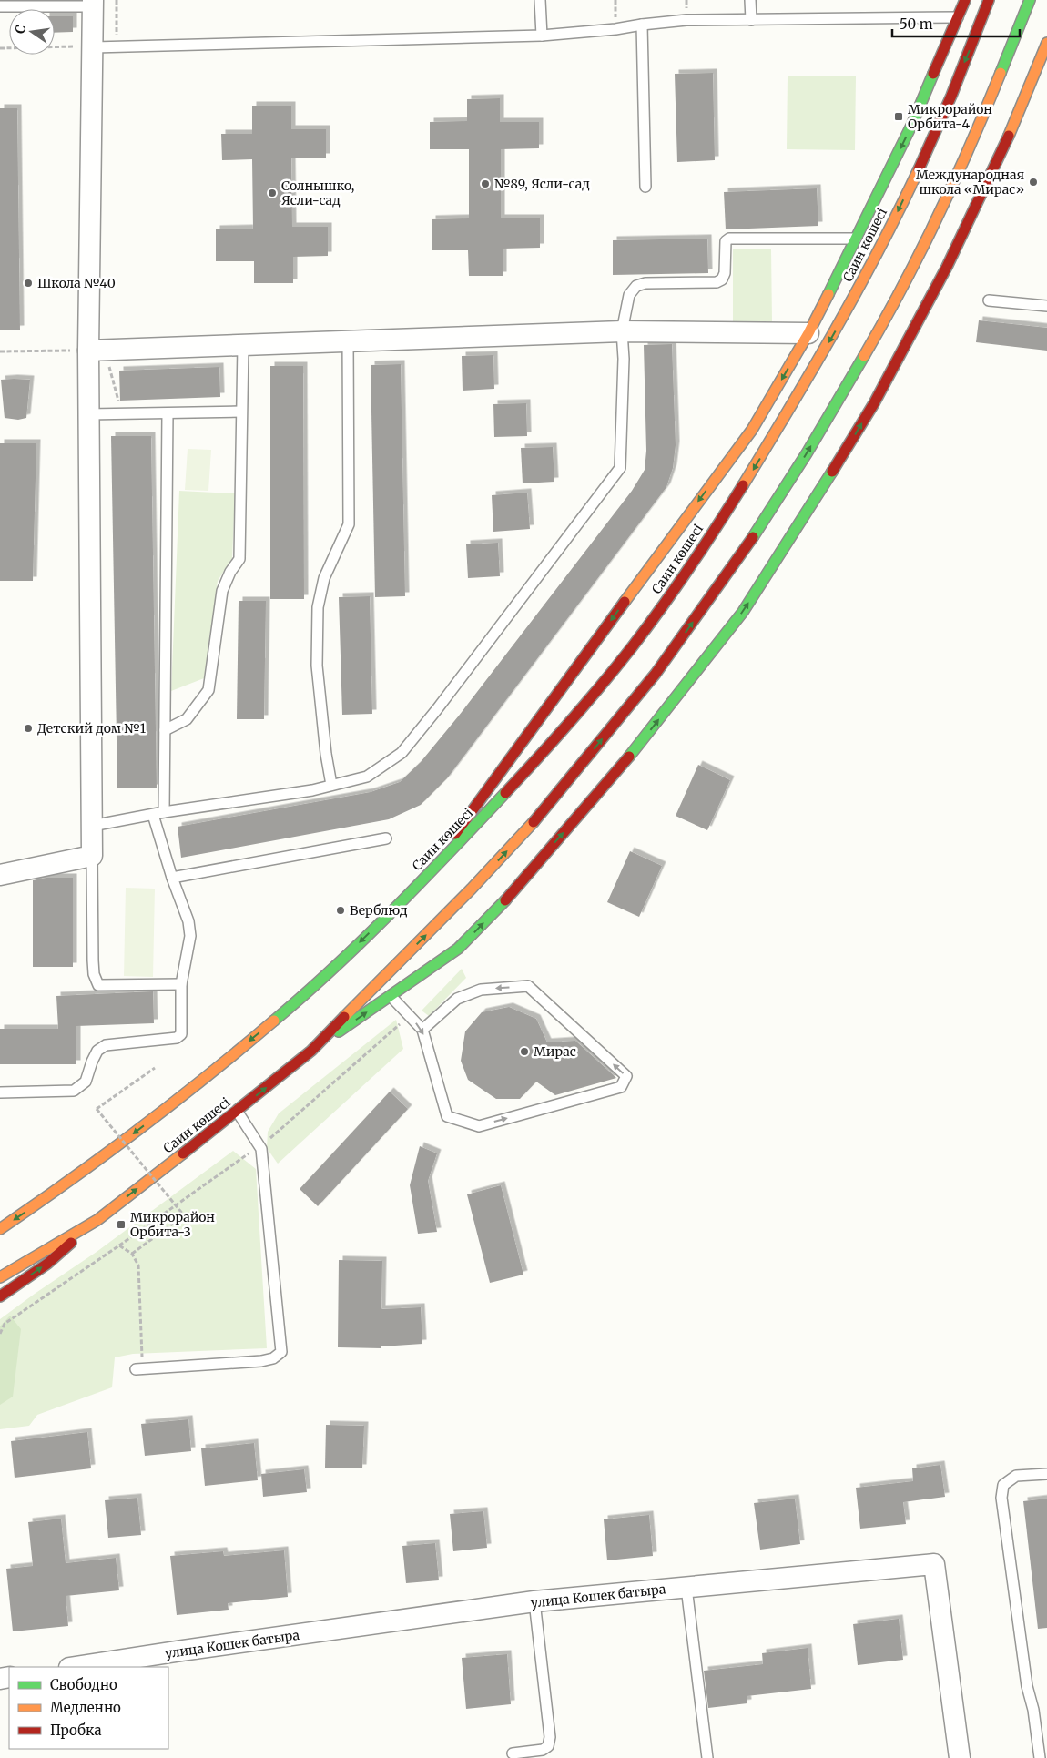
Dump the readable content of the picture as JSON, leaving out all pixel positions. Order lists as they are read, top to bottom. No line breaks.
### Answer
{"streets":{"main road":["Саин көшесі"],"street":["улица Кошек батыра"]},"places":{"transit":["Микрорайон Орбита-4","Микрорайон Орбита-3"],"other":["Международная школа «Мирас»","№89, Ясли-сад","Солнышко, Ясли-сад","Школа №40","Детский дом №1","Верблюд","Мирас"]},"legend":["Свободно","Медленно","Пробка"],"scale_bar":"50 m","north":"left"}
